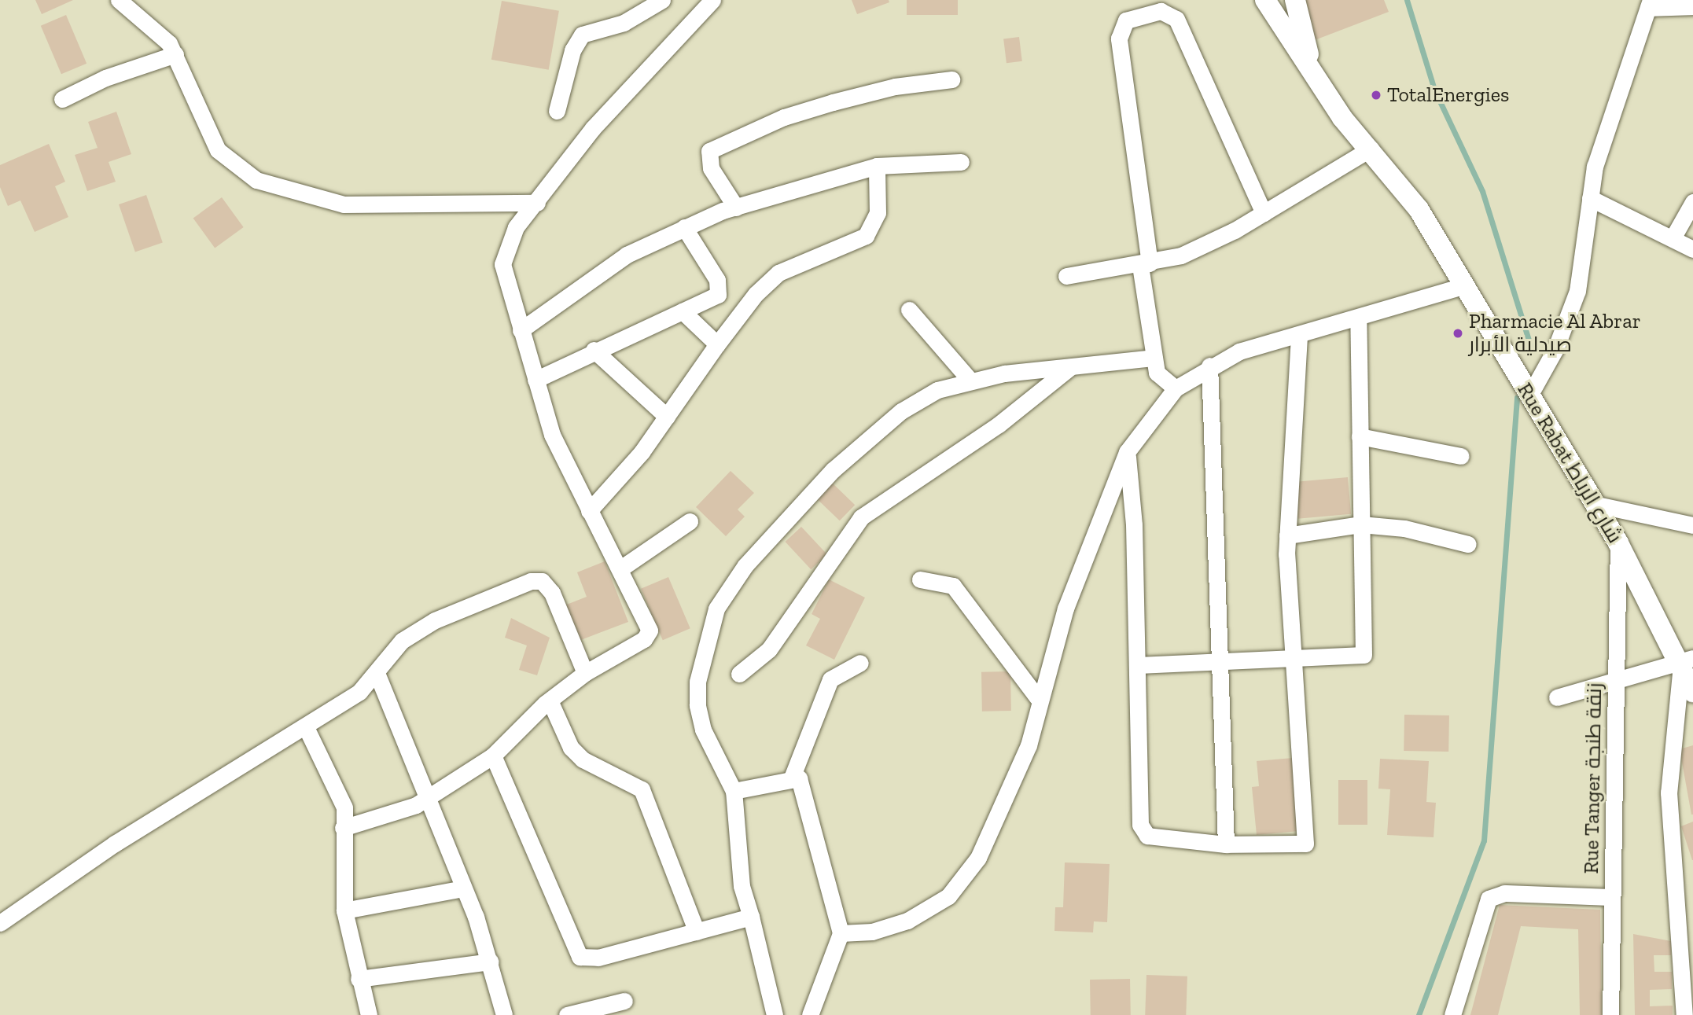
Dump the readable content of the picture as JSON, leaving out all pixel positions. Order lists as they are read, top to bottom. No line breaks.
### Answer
{"streets":{"street":["Rue Rabat شارع الرباط","Rue Tanger زنقة طنجة"]},"crossings":[["Rue Rabat شارع الرباط","Rue Tanger زنقة طنجة"]],"places":["TotalEnergies","Pharmacie Al Abrar صيدلية الأبرار"]}
